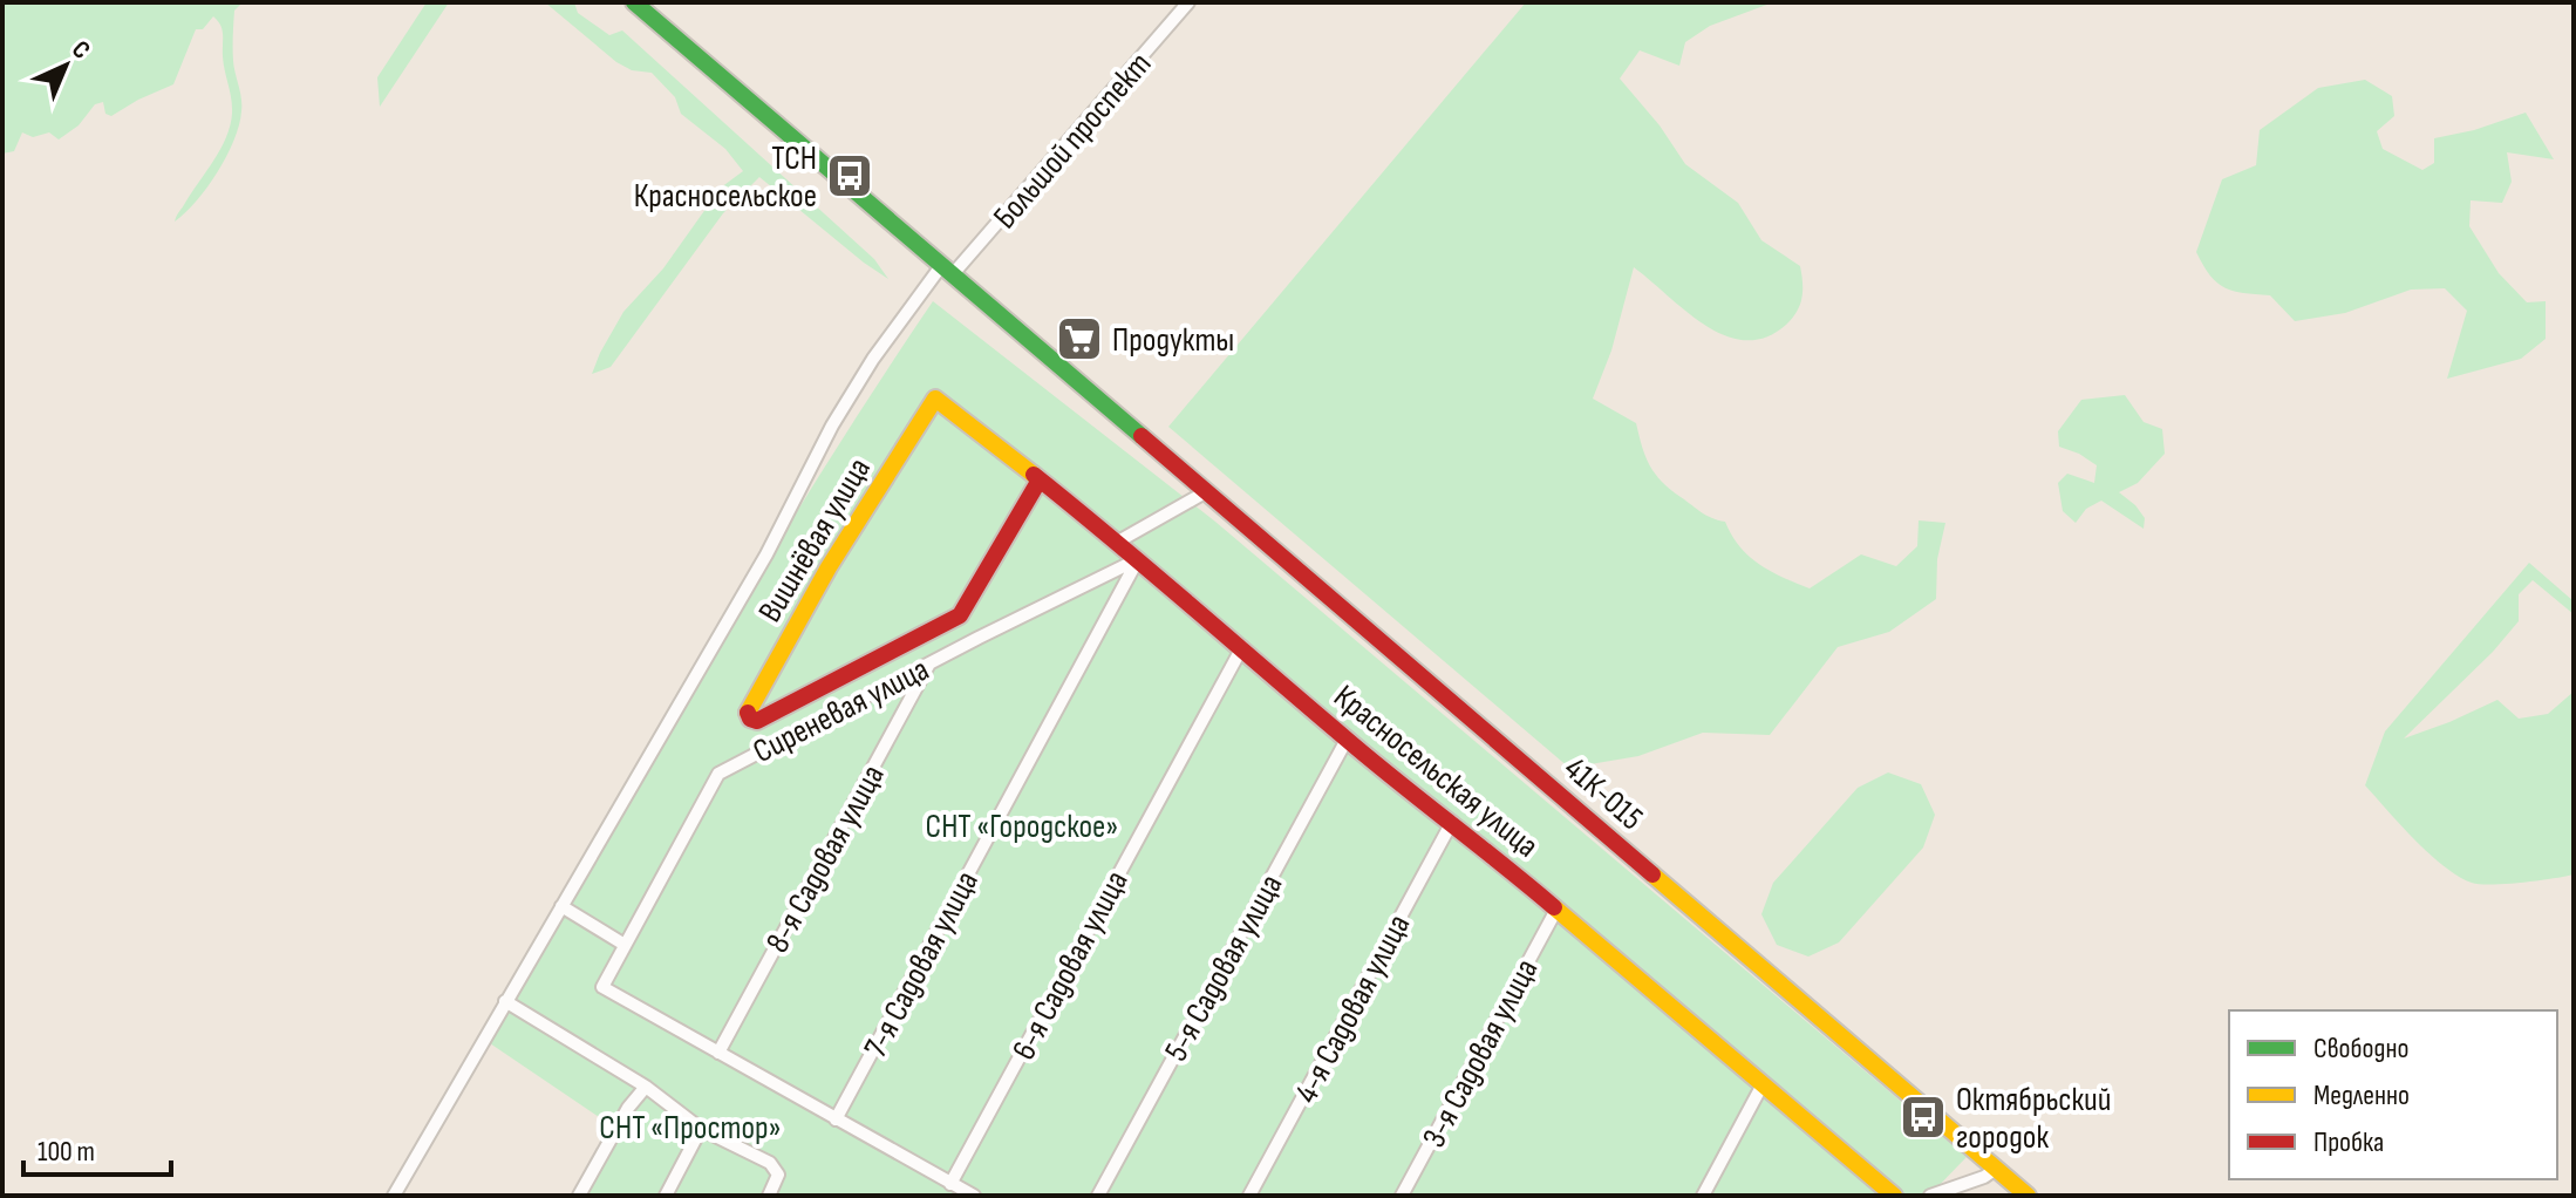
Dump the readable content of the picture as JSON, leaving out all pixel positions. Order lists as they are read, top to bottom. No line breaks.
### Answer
{"streets":{"street":["Большой проспект","Вишнёвая улица","Сиреневая улица","Красносельская улица","41К-015","8-я Садовая улица","7-я Садовая улица","6-я Садовая улица","5-я Садовая улица","4-я Садовая улица","3-я Садовая улица"]},"crossings":[["Большой проспект","41К-015"],["Вишнёвая улица","Красносельская улица"],["Сиреневая улица","Красносельская улица"],["Сиреневая улица","8-я Садовая улица"],["Сиреневая улица","7-я Садовая улица"],["Красносельская улица","7-я Садовая улица"],["Красносельская улица","6-я Садовая улица"],["Красносельская улица","5-я Садовая улица"],["Красносельская улица","4-я Садовая улица"],["Красносельская улица","3-я Садовая улица"]],"parks":["СНТ «Городское»","СНТ «Простор»"],"places":{"bus stop":["ТСН Красносельское","Октябрьский городок"],"supermarket":["Продукты"]},"legend":["Свободно","Медленно","Пробка"],"scale_bar":"100 m","north":"top right"}
